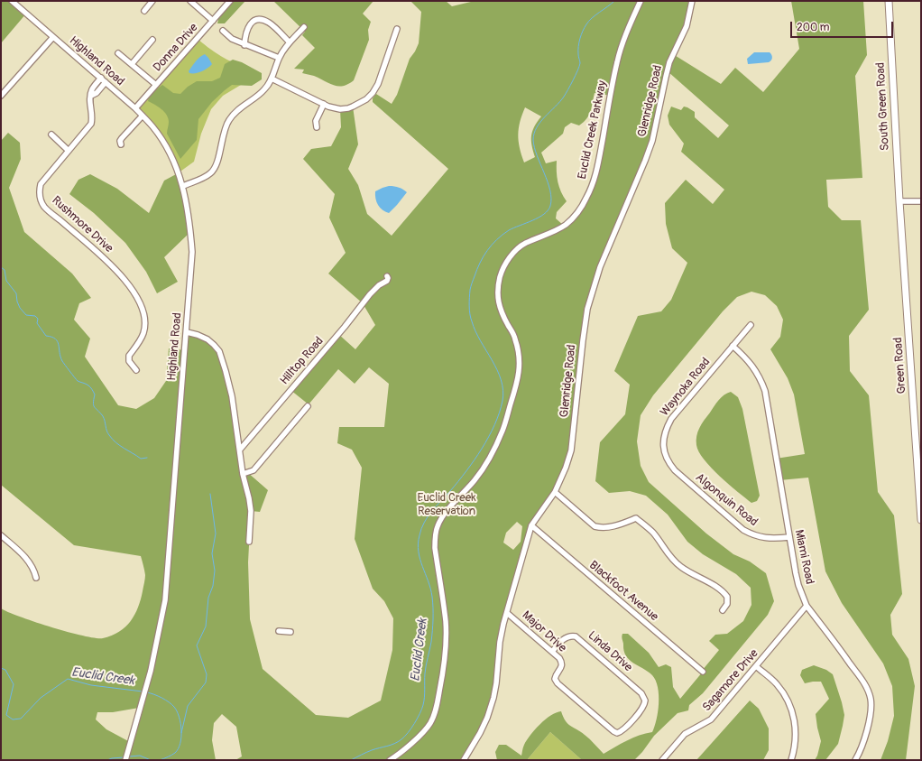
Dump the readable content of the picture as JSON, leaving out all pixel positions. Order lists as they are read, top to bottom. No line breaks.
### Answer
{"streets":{"main road":["South Green Road","Green Road"],"street":["Donna Drive","Highland Road","Glenridge Road","Euclid Creek Parkway","Rushmore Drive","Hilltop Road","Waynoka Road","Algonquin Road","Miami Road","Blackfoot Avenue","Major Drive","Linda Drive","Sagamore Drive"]},"crossings":[["Donna Drive","Highland Road"],["Glenridge Road","Blackfoot Avenue"],["Glenridge Road","Major Drive"],["South Green Road","Green Road"],["Waynoka Road","Algonquin Road"],["Waynoka Road","Miami Road"],["Algonquin Road","Miami Road"],["Miami Road","Sagamore Drive"],["Major Drive","Linda Drive"]],"water":["Euclid Creek"],"parks":["Euclid Creek Reservation"],"scale_bar":"200 m"}
